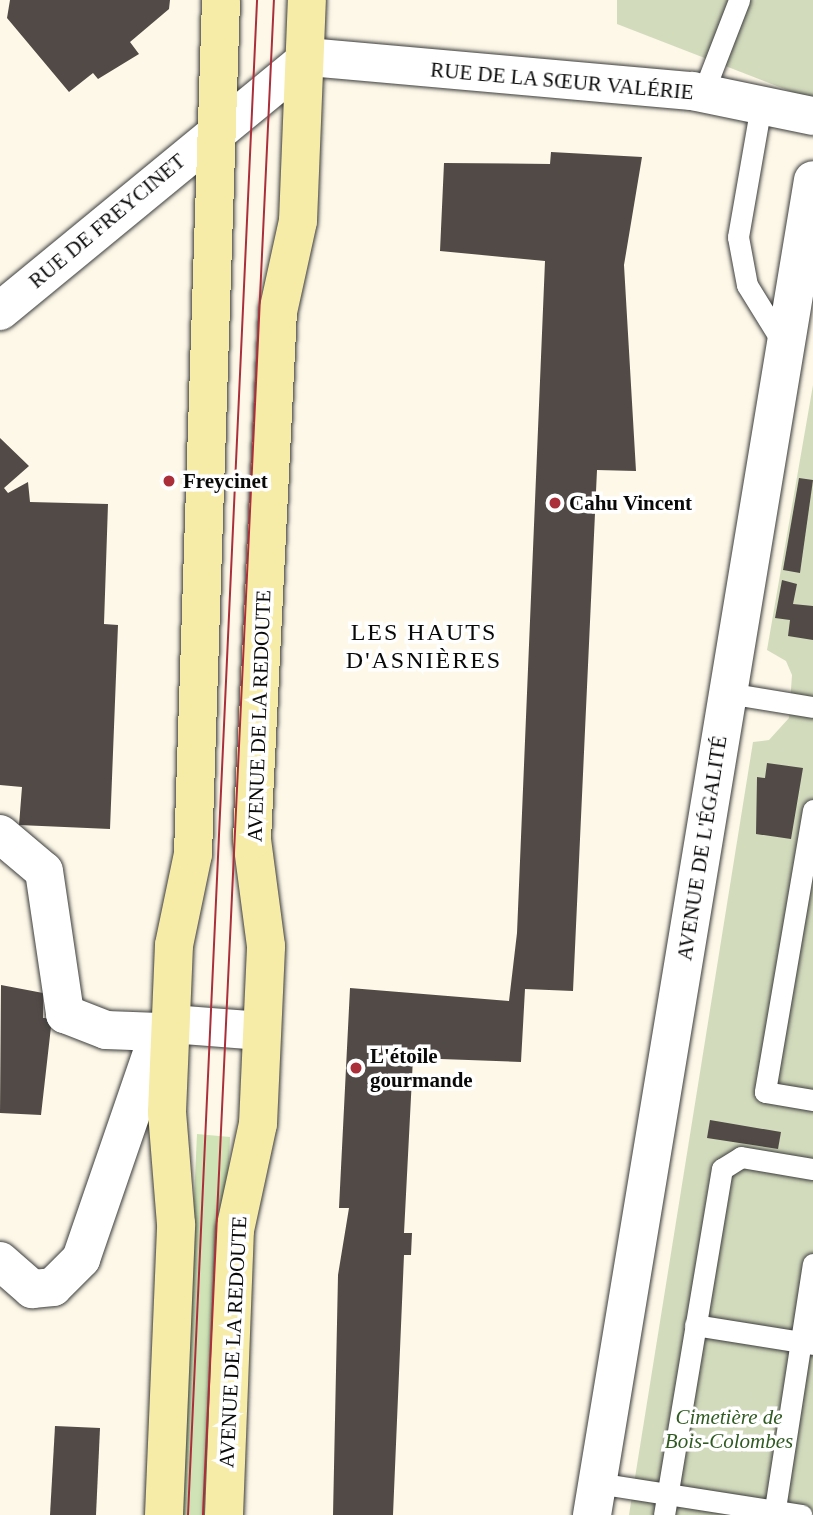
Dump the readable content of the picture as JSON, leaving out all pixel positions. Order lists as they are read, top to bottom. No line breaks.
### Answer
{"streets":{"main road":["AVENUE DE LA REDOUTE"],"street":["RUE DE LA SŒUR VALÉRIE","RUE DE FREYCINET","AVENUE DE L'ÉGALITÉ"]},"crossings":[["RUE DE LA SŒUR VALÉRIE","RUE DE FREYCINET"],["RUE DE LA SŒUR VALÉRIE","AVENUE DE LA REDOUTE"],["RUE DE FREYCINET","AVENUE DE LA REDOUTE"]],"districts":["LES HAUTS D'ASNIÈRES"],"parks":["Cimetière de Bois-Colombes"],"places":["Freycinet","Cahu Vincent","L'étoile gourmande"]}
